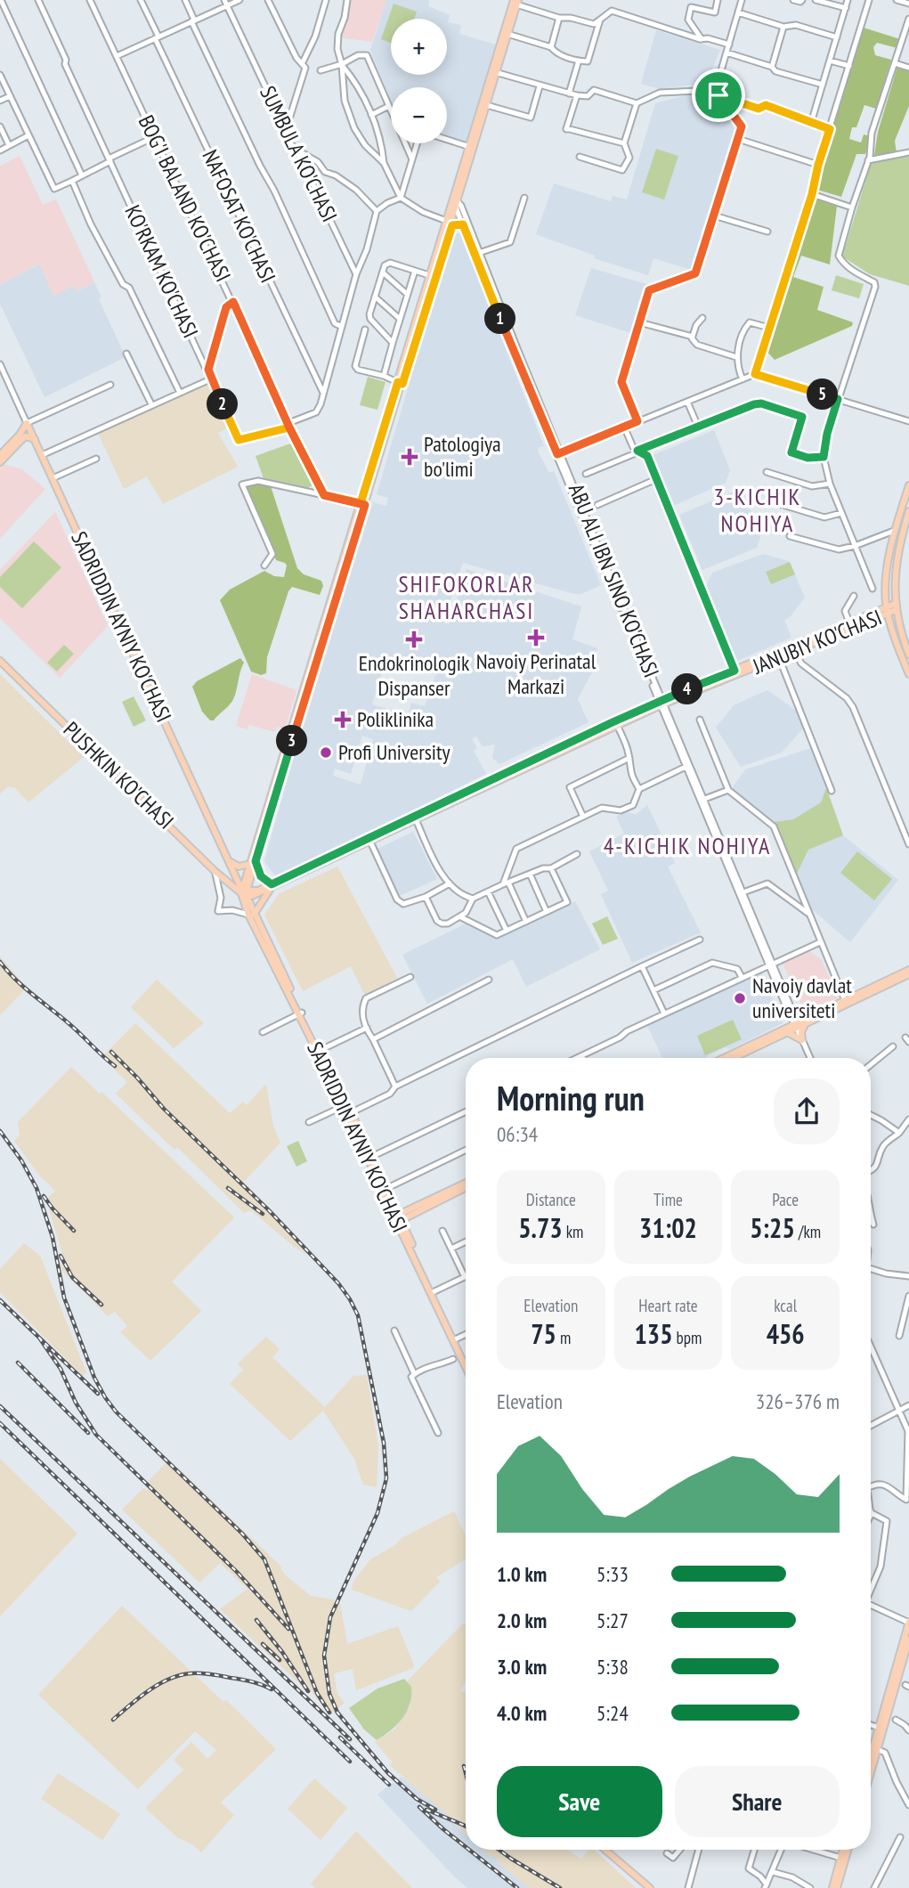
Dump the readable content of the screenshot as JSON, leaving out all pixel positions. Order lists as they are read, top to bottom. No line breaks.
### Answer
{"streets":{"main road":["SADRIDDIN AYNIY KO'CHASI","JANUBIY KO'CHASI","PUSHKIN KO'CHASI"],"street":["SUMBULA KO'CHASI","BOG'I BALAND KO'CHASI","NAFOSAT KO'CHASI","KO'RKAM KO'CHASI","ABU ALI IBN SINO KO'CHASI"]},"crossings":[["BOG'I BALAND KO'CHASI","KO'RKAM KO'CHASI"],["ABU ALI IBN SINO KO'CHASI","JANUBIY KO'CHASI"],["SADRIDDIN AYNIY KO'CHASI","JANUBIY KO'CHASI"],["SADRIDDIN AYNIY KO'CHASI","PUSHKIN KO'CHASI"],["JANUBIY KO'CHASI","PUSHKIN KO'CHASI"]],"districts":["3-KICHIK NOHIYA","SHIFOKORLAR SHAHARCHASI","4-KICHIK NOHIYA"],"places":{"health":["Patologiya bo'limi","Navoiy Perinatal Markazi","Endokrinologik Dispanser","Poliklinika"],"other":["Profi University","Navoiy davlat universiteti"]},"page":{"map_buttons":["+","−"],"pins":["1","5","2","4","3"],"heading":["Morning run","06:34"],"stats":[["Distance","5.73 km"],["Time","31:02"],["Pace","5:25 /km"],["Elevation","75 m"],["Heart rate","135 bpm"],["kcal","456"]],"chart":["Elevation","326–376 m"],"list":[{"name":"1.0 km","note":"5:33"},{"name":"2.0 km","note":"5:27"},{"name":"3.0 km","note":"5:38"},{"name":"4.0 km","note":"5:24"}],"buttons":["Save","Share"]}}
